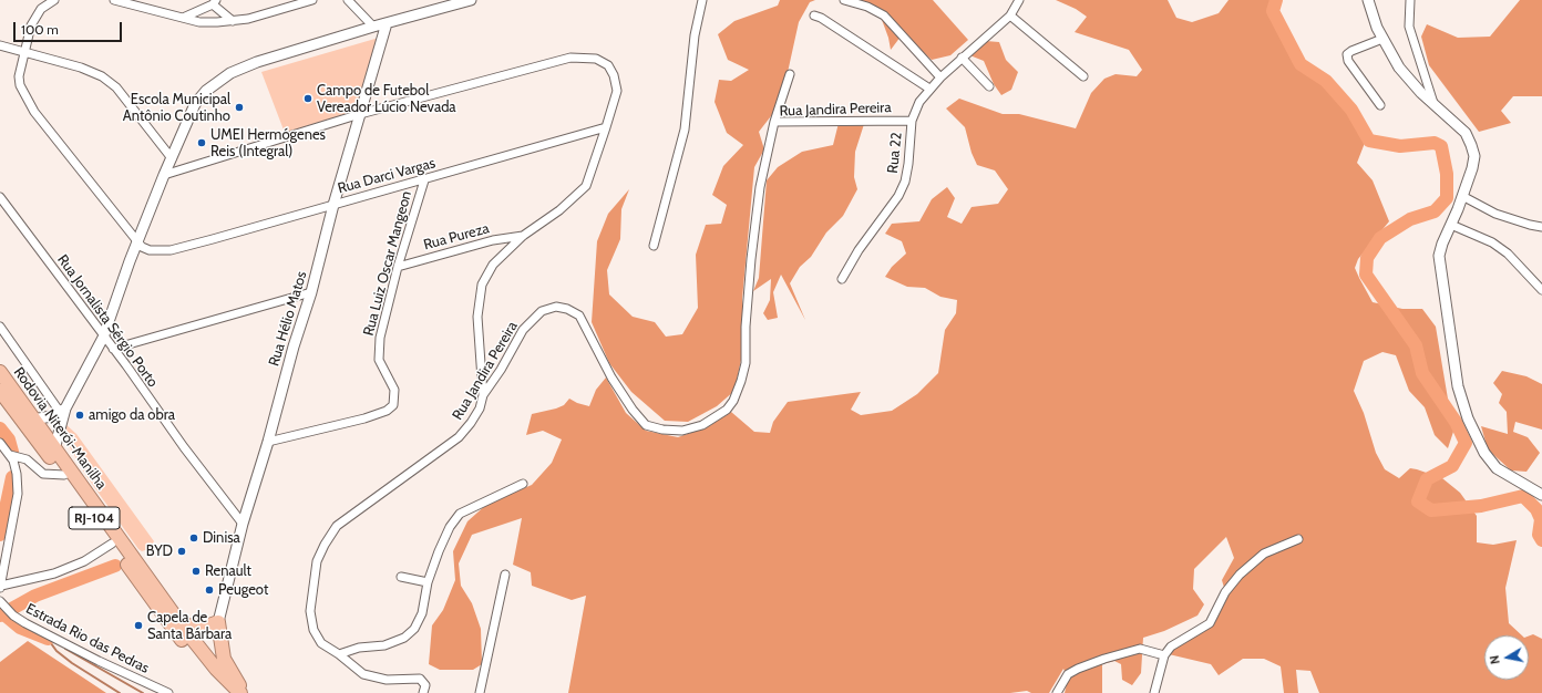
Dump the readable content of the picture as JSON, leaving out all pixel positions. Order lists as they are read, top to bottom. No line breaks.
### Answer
{"streets":{"highway":["Rodovia Niterói-Manilha","RJ-104"],"street":["Rua Jandira Pereira","Rua 22","Rua Darci Vargas","Rua Pureza","Rua Luiz Oscar Mangeon","Rua Hélio Matos","Rua Jornalista Sérgio Porto","Estrada Rio das Pedras"]},"crossings":[["Rua Jandira Pereira","Rua 22"],["Rua Darci Vargas","Rua Luiz Oscar Mangeon"],["Rua Darci Vargas","Rua Hélio Matos"],["Rua Pureza","Rua Luiz Oscar Mangeon"],["Rua Luiz Oscar Mangeon","Rua Hélio Matos"],["Rua Hélio Matos","Rua Jornalista Sérgio Porto"]],"places":["Campo de Futebol Vereador Lúcio Nevada","Escola Municipal Antônio Coutinho","UMEI Hermógenes Reis (Integral)","amigo da obra","Dinisa","BYD","Renault","Peugeot","Capela de Santa Bárbara"],"scale_bar":"100 m","north":"left"}
